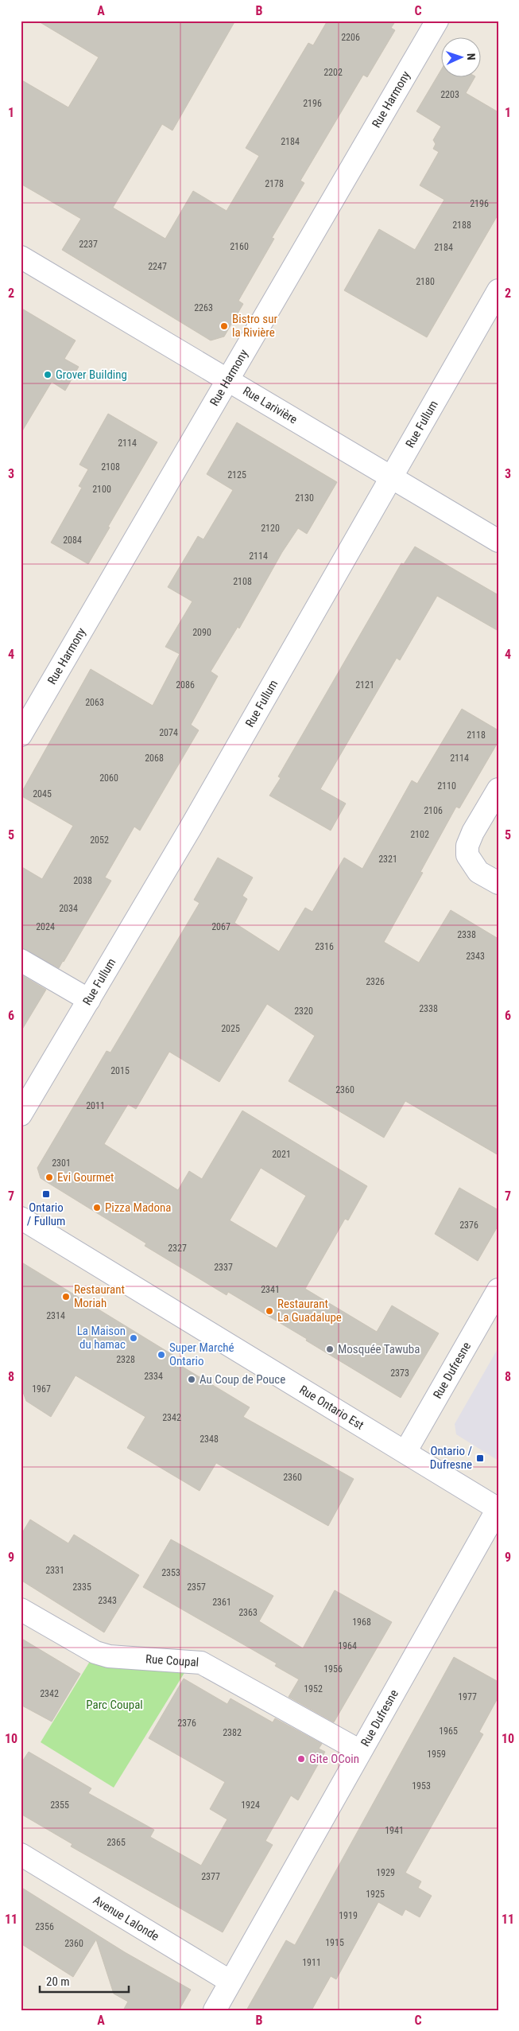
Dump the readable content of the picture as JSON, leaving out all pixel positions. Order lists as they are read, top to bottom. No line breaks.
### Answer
{"streets":{"street":["Rue Harmony","Rue Larivière","Rue Fullum","Rue Dufresne","Rue Ontario Est","Rue Coupal","Avenue Lalonde"]},"crossings":[["Rue Harmony","Rue Larivière"],["Rue Larivière","Rue Fullum"],["Rue Dufresne","Rue Ontario Est"],["Rue Dufresne","Rue Coupal"],["Rue Dufresne","Avenue Lalonde"]],"parks":["Parc Coupal"],"places":{"other":["Bistro sur la Rivière","Grover Building","Evi Gourmet","Pizza Madona","Restaurant Moriah","Restaurant La Guadalupe","La Maison du hamac","Mosquée Tawuba","Super Marché Ontario","Au Coup de Pouce","Gite OCoin"],"transit":["Ontario / Fullum","Ontario / Dufresne"]},"house_numbers":["2206","2202","2203","2196","2184","2178","2196","2188","2237","2160","2184","2247","2180","2263","2114","2108","2125","2100","2130","2120","2084","2114","2108","2090","2086","2121","2063","2074","2118","2068","2114","2060","2110","2045","2106","2102","2052","2321","2038","2034","2024","2067","2338","2316","2343","2326","2338","2320","2025","2015","2360","2011","2021","2301","2376","2327","2337","2341","2314","2328","2373","2334","1967","2342","2348","2360","2331","2353","2335","2357","2343","2361","2363","1968","1964","1956","1952","2342","1977","2376","1965","2382","1959","1953","2355","1924","1941","2365","1929","2377","1925","1919","2356","1915","2360","1911"],"scale_bar":"20 m","north":"right","grid":{"columns":["A","B","C"],"rows":["1","2","3","4","5","6","7","8","9","10","11"]}}
